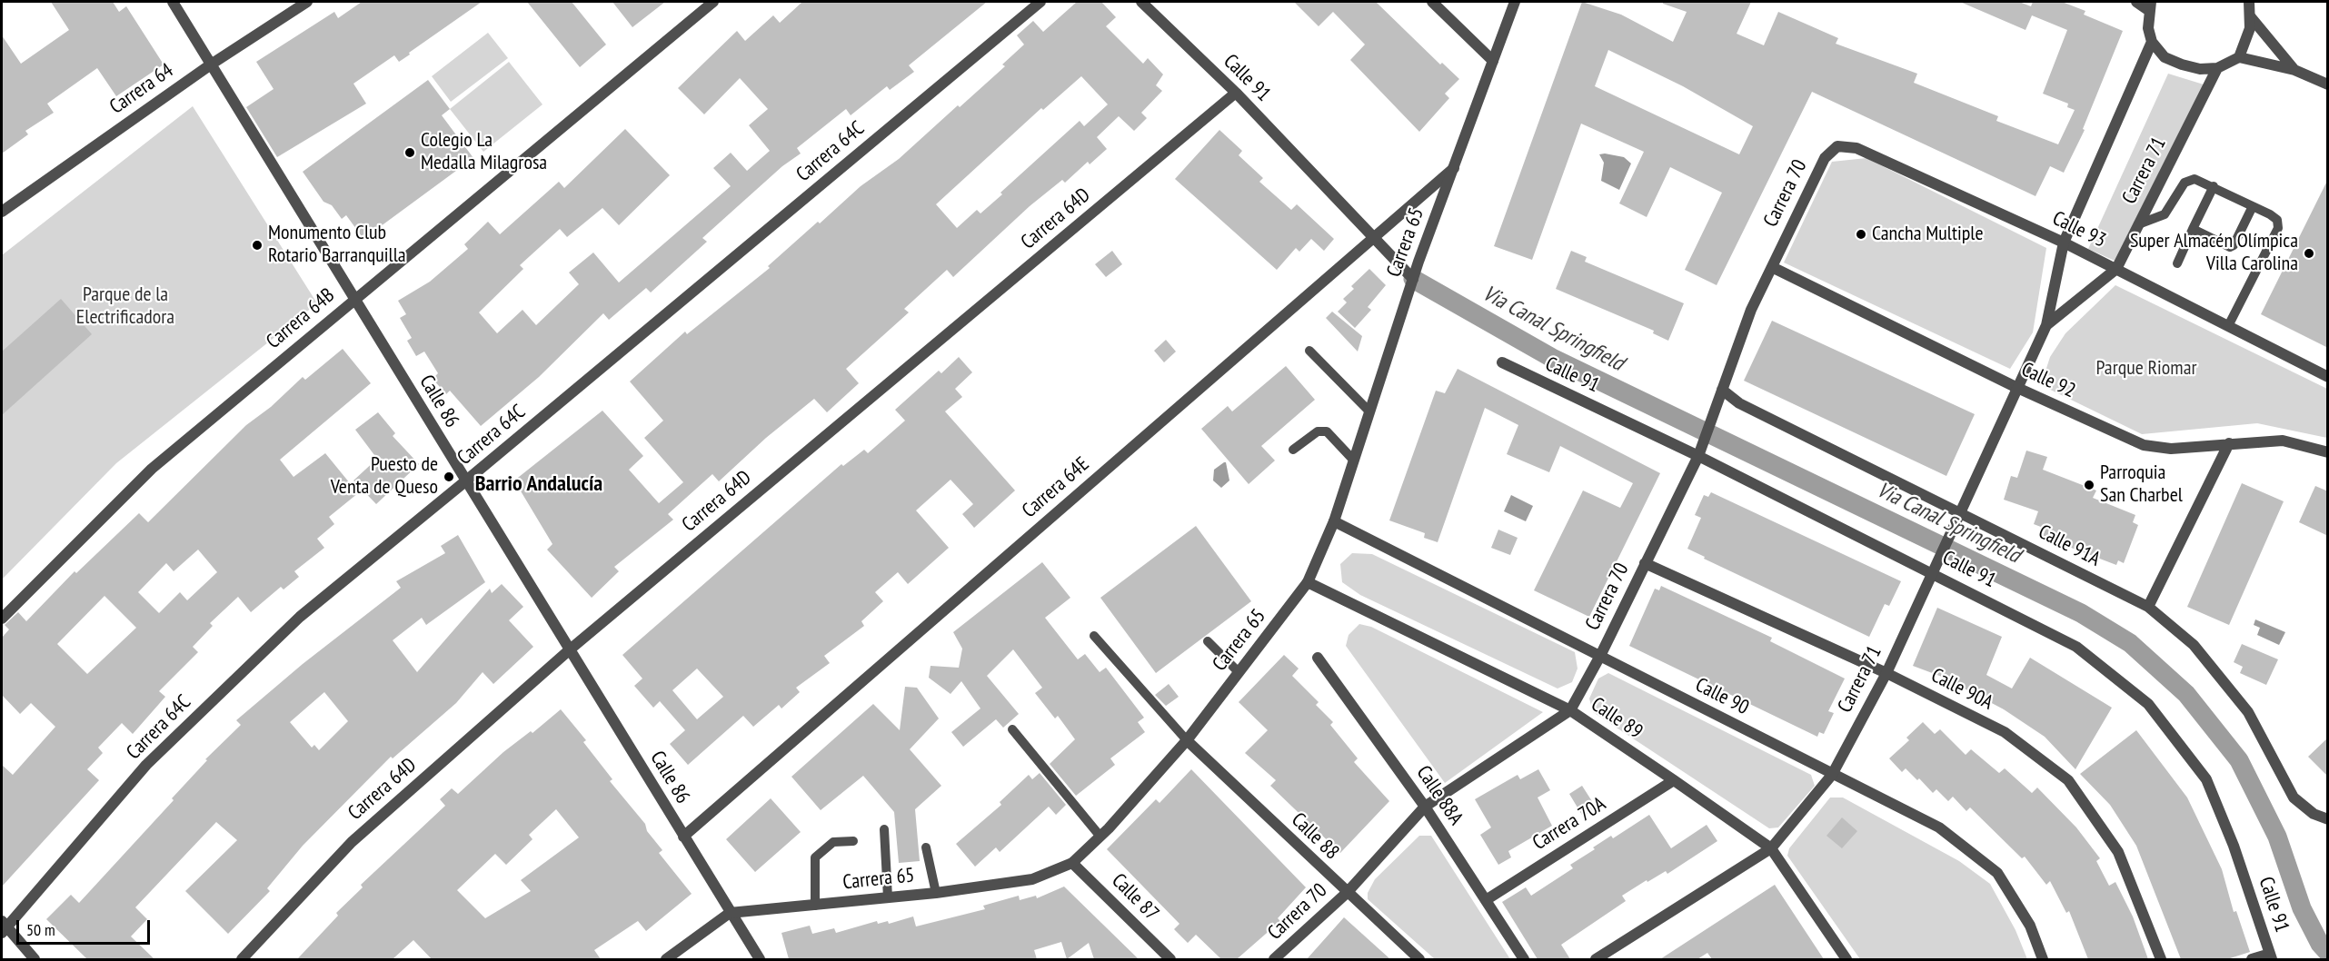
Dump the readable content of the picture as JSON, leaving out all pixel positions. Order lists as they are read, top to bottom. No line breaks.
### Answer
{"streets":{"street":["Calle 91","Carrera 64","Carrera 64C","Carrera 71","Carrera 70","Carrera 64D","Calle 93","Carrera 65","Carrera 64B","Calle 92","Calle 86","Carrera 64E","Calle 91A","Calle 90A","Calle 90","Calle 89","Calle 88A","Carrera 70A","Calle 88","Calle 87"]},"crossings":[["Calle 91","Carrera 71"],["Calle 91","Carrera 70"],["Calle 91","Carrera 64D"],["Calle 91","Carrera 65"],["Calle 91","Carrera 64E"],["Carrera 64","Calle 86"],["Carrera 64C","Calle 86"],["Carrera 71","Calle 93"],["Carrera 71","Calle 92"],["Carrera 71","Calle 91A"],["Carrera 71","Calle 90A"],["Carrera 71","Calle 90"],["Carrera 71","Calle 89"],["Carrera 70","Calle 93"],["Carrera 70","Calle 92"],["Carrera 70","Calle 91A"],["Carrera 70","Calle 90A"],["Carrera 70","Calle 90"],["Carrera 70","Calle 89"],["Carrera 70","Calle 88A"],["Carrera 70","Calle 88"],["Carrera 64D","Calle 86"],["Carrera 65","Calle 86"],["Carrera 65","Carrera 64E"],["Carrera 65","Calle 90"],["Carrera 65","Calle 89"],["Carrera 65","Calle 88"],["Carrera 65","Calle 87"],["Carrera 64B","Calle 86"],["Calle 86","Carrera 64E"],["Calle 89","Carrera 70A"],["Calle 88A","Carrera 70A"]],"districts":["Barrio Andalucía"],"water":["Via Canal Springfield"],"parks":["Parque de la Electrificadora","Parque Riomar"],"places":["Colegio La Medalla Milagrosa","Cancha Multiple","Monumento Club Rotario Barranquilla","Super Almacén Olímpica Villa Carolina","Puesto de Venta de Queso","Parroquia San Charbel"],"scale_bar":"50 m"}
